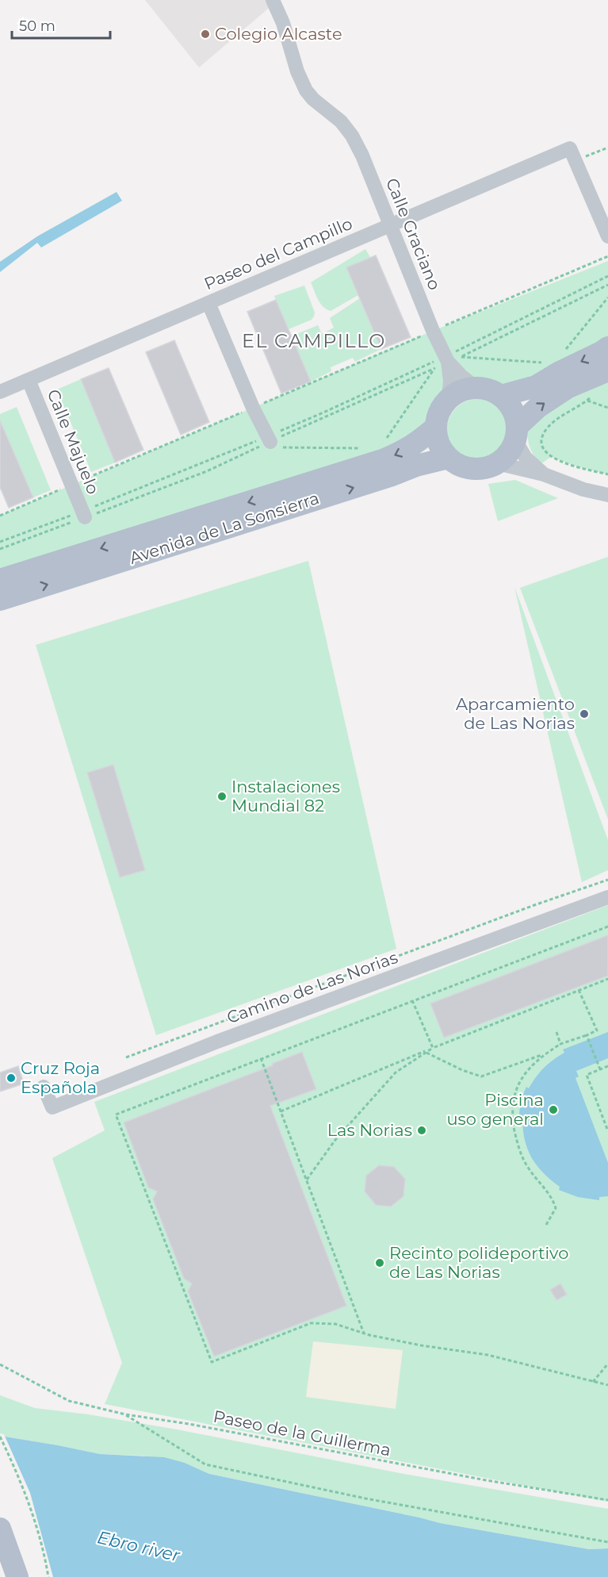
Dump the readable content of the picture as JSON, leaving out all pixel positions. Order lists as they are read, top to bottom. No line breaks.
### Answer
{"streets":{"main road":["Avenida de La Sonsierra"],"street":["Calle Graciano","Paseo del Campillo","Calle Majuelo","Camino de Las Norias"],"path":["Paseo de la Guillerma"]},"crossings":[["Calle Graciano","Paseo del Campillo"],["Calle Graciano","Avenida de La Sonsierra"],["Paseo del Campillo","Calle Majuelo"]],"districts":["EL CAMPILLO"],"water":["Ebro river"],"places":["Colegio Alcaste","Aparcamiento de Las Norias","Instalaciones Mundial 82","Cruz Roja Española","Piscina uso general","Las Norias","Recinto polideportivo de Las Norias"],"scale_bar":"50 m"}
